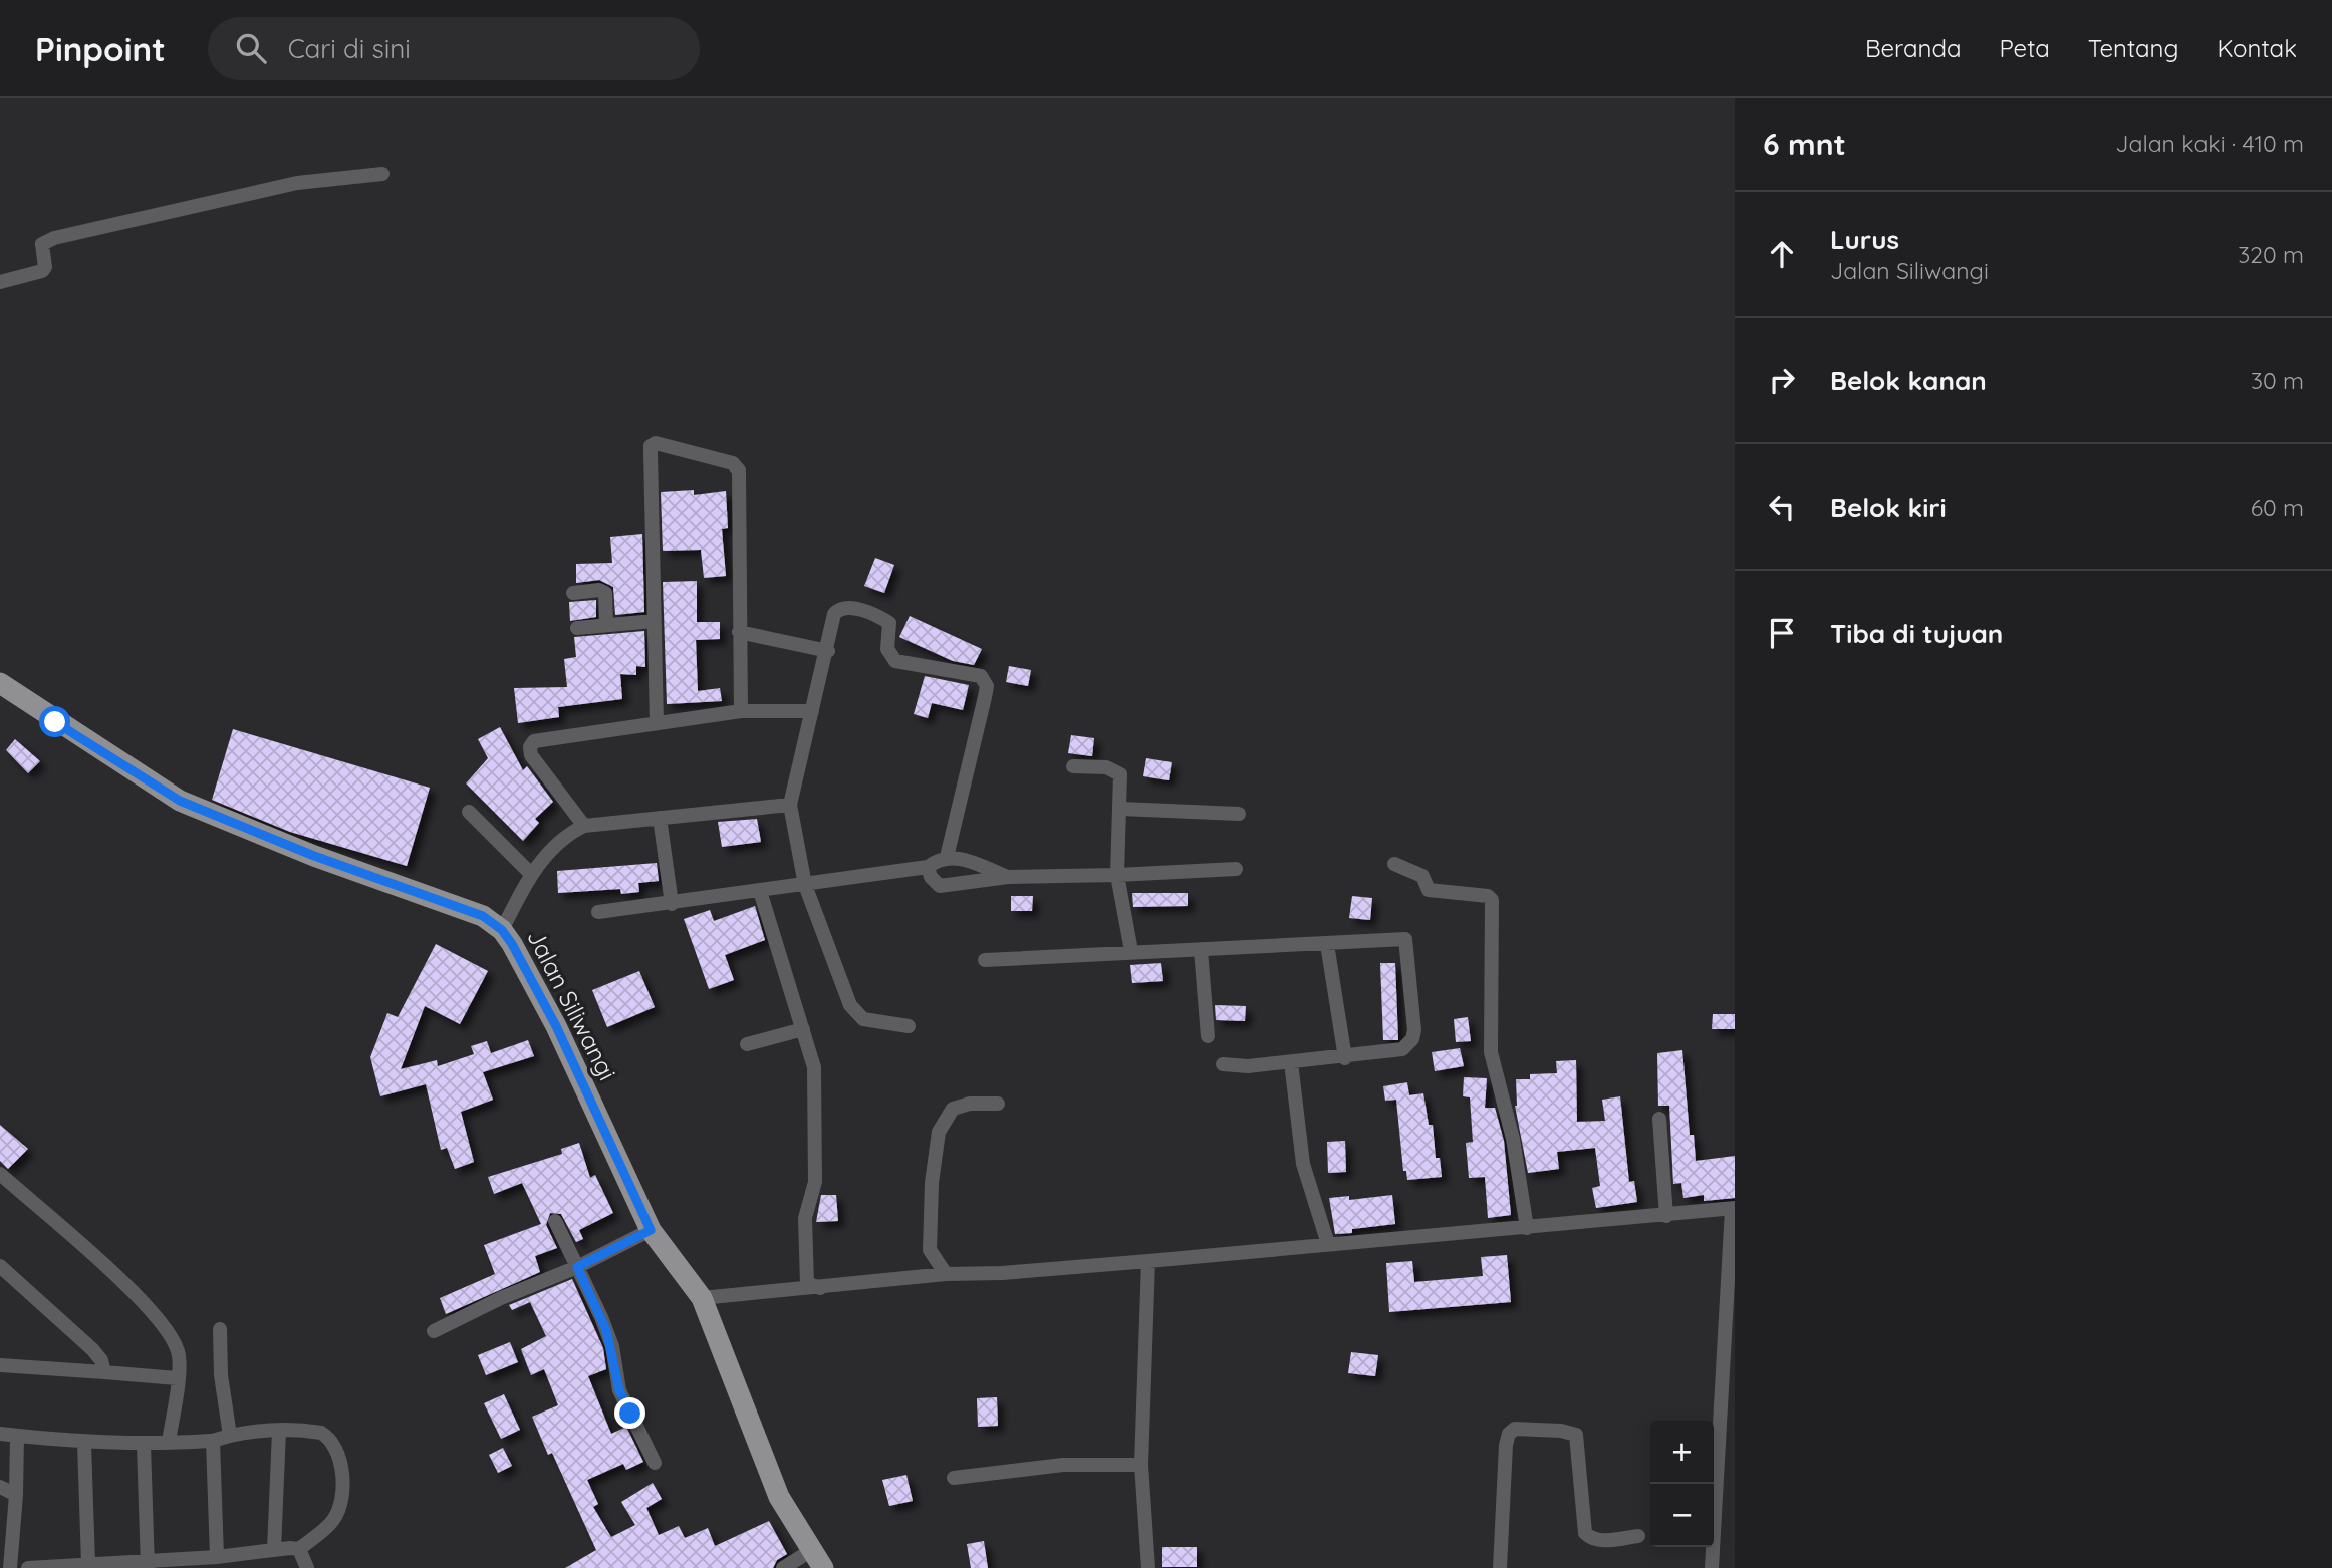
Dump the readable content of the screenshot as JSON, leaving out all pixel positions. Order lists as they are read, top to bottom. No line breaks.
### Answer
{"streets":{"main road":["Jalan Siliwangi"]},"page":{"header":"Pinpoint","search":"Cari di sini","nav":["Beranda","Peta","Tentang","Kontak"],"heading":["6 mnt","Jalan kaki · 410 m"],"list":[["Lurus","Jalan Siliwangi","320 m"],["Belok kanan","30 m"],["Belok kiri","60 m"],"Tiba di tujuan"],"map_buttons":["+","−"]}}
